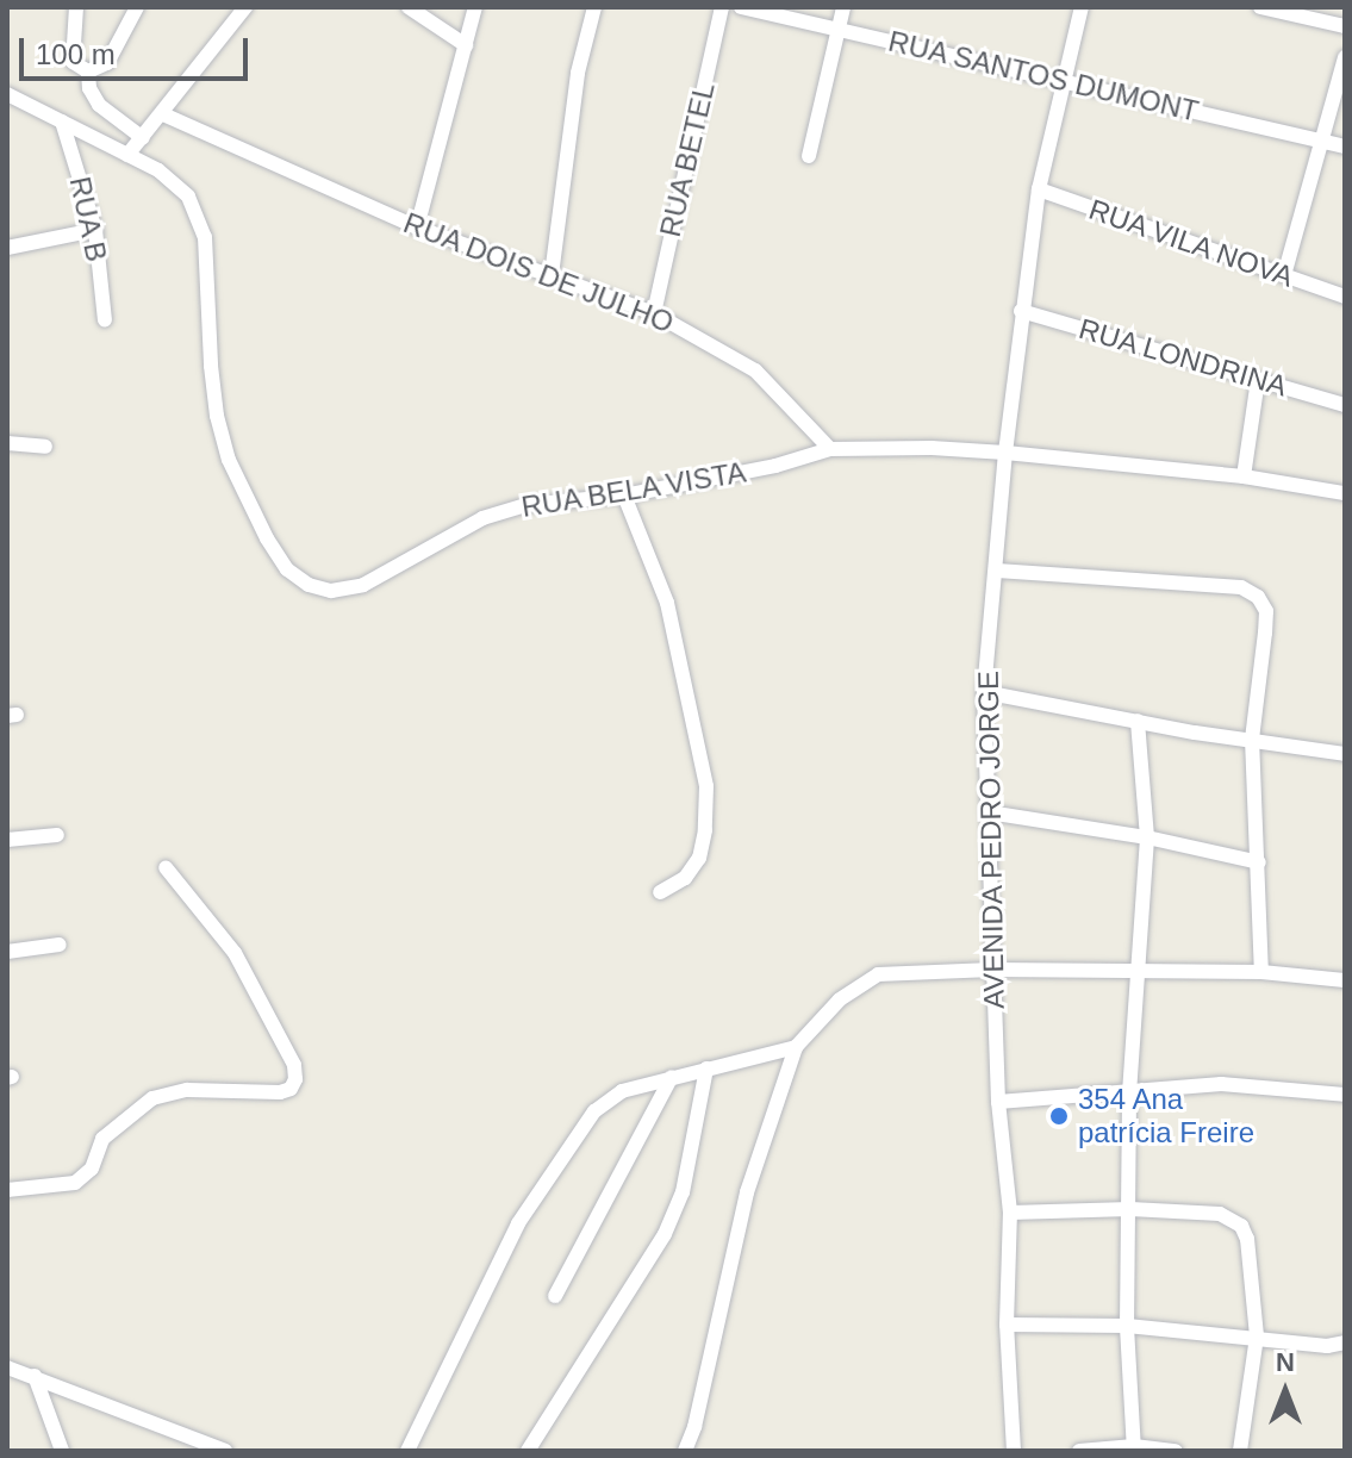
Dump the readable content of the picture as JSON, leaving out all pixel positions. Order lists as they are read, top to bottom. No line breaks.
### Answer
{"streets":{"street":["RUA SANTOS DUMONT","RUA BETEL","RUA B","RUA VILA NOVA","RUA DOIS DE JULHO","RUA LONDRINA","RUA BELA VISTA","AVENIDA PEDRO JORGE"]},"crossings":[["RUA SANTOS DUMONT","AVENIDA PEDRO JORGE"],["RUA BETEL","RUA DOIS DE JULHO"],["RUA VILA NOVA","AVENIDA PEDRO JORGE"],["RUA DOIS DE JULHO","RUA BELA VISTA"],["RUA LONDRINA","AVENIDA PEDRO JORGE"]],"places":["354 Ana patrícia Freire"],"scale_bar":"100 m","north":"top"}
